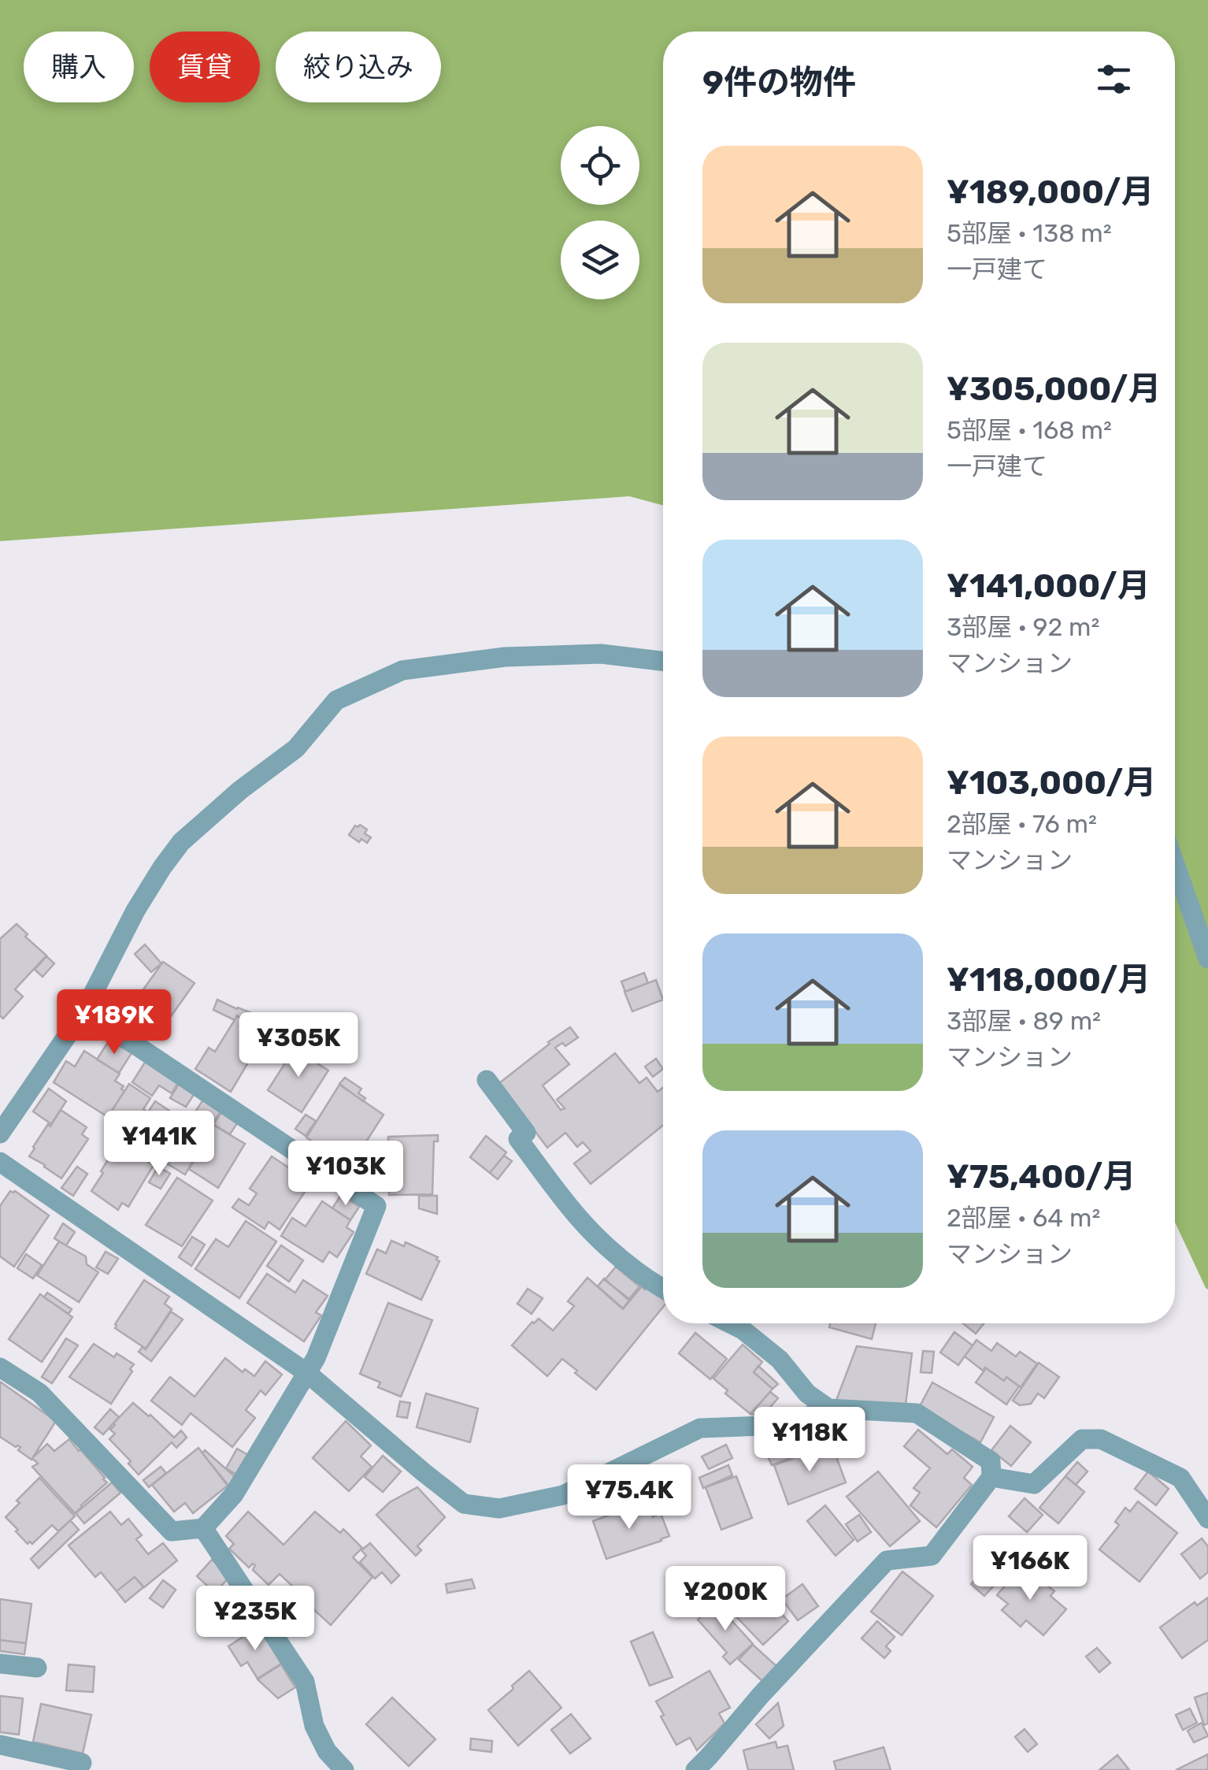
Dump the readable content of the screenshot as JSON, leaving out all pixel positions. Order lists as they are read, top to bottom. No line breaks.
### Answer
{"page":{"chip":["購入","賃貸","絞り込み"],"heading":"9件の物件","list":[{"name":"¥189,000/月","note":"5部屋 · 138 m² · 一戸建て"},{"name":"¥305,000/月","note":"5部屋 · 168 m² · 一戸建て"},{"name":"¥141,000/月","note":"3部屋 · 92 m² · マンション"},{"name":"¥103,000/月","note":"2部屋 · 76 m² · マンション"},{"name":"¥118,000/月","note":"3部屋 · 89 m² · マンション"},{"name":"¥75,400/月","note":"2部屋 · 64 m² · マンション"}],"price":["¥189K","¥305K","¥141K","¥103K","¥118K","¥75.4K","¥166K","¥200K","¥235K"]}}
